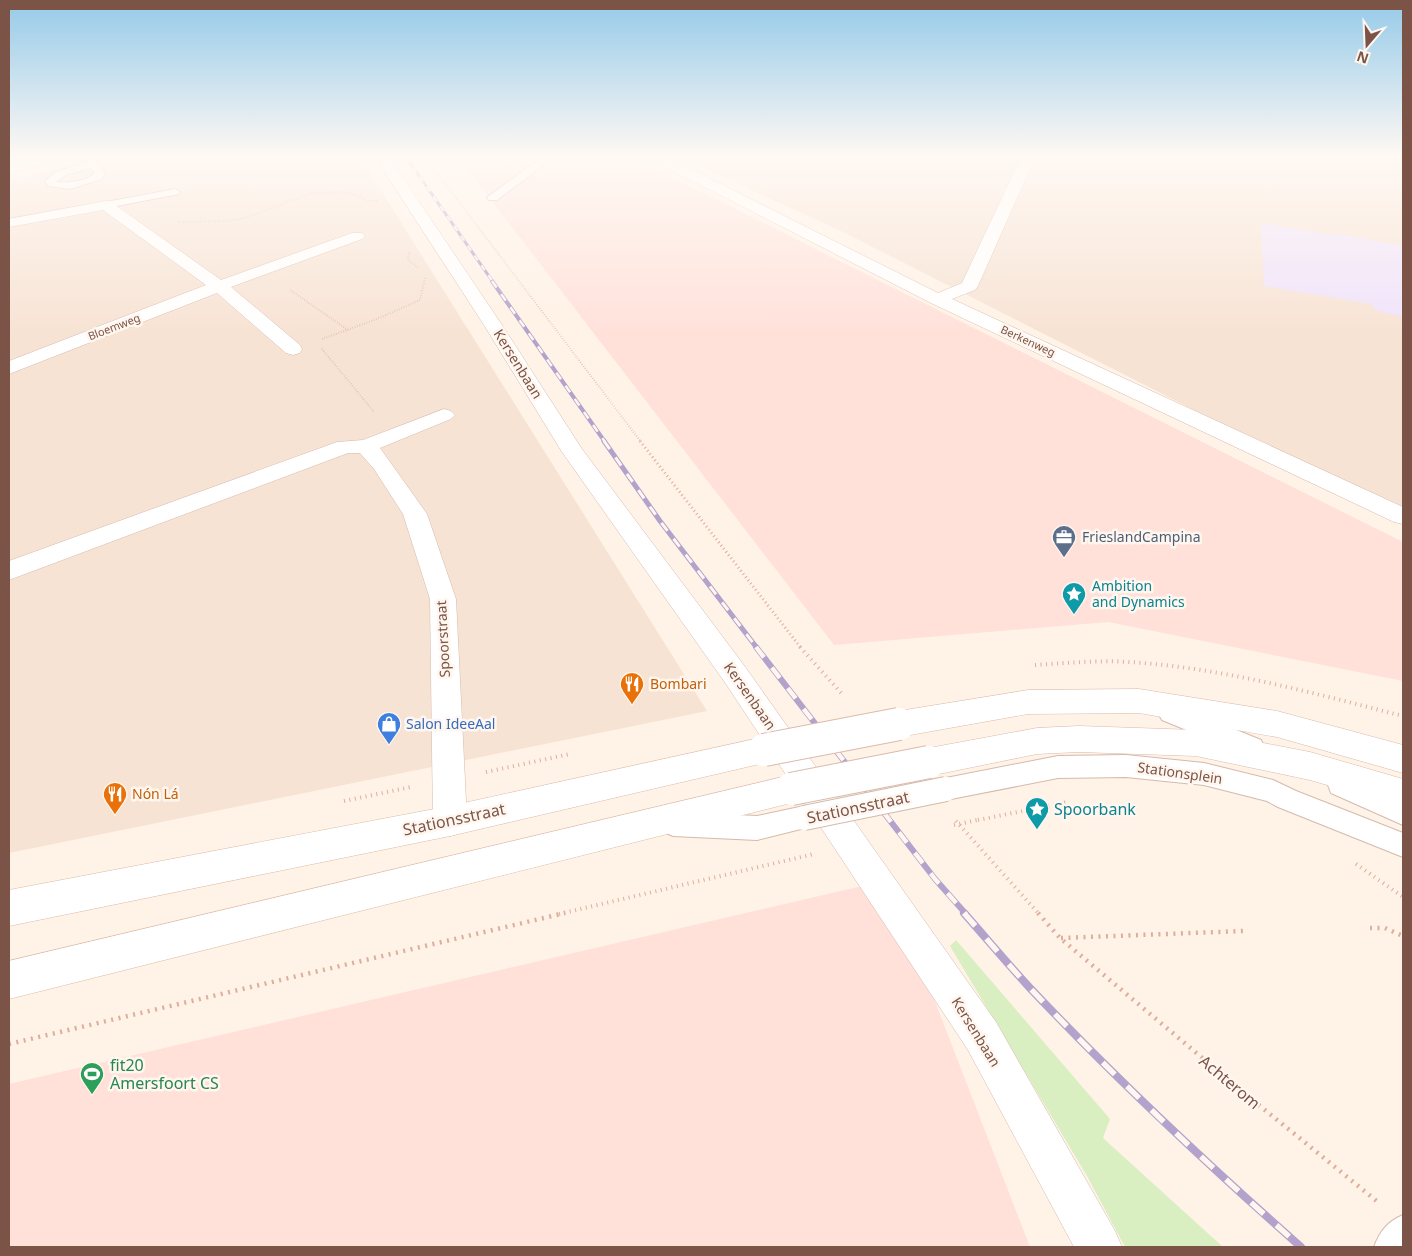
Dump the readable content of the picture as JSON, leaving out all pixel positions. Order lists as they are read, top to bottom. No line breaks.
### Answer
{"streets":{"street":["Bloemweg","Berkenweg","Kersenbaan","Spoorstraat","Stationsplein","Stationsstraat"],"path":["Achterom"]},"crossings":[["Spoorstraat","Stationsstraat"],["Stationsplein","Stationsstraat"]],"places":{"office":["FrieslandCampina"],"place":["Ambition and Dynamics","Spoorbank"],"restaurant":["Bombari","Nón Lá"],"shop":["Salon IdeeAal"],"sports":["fit20 Amersfoort CS"]},"north":"bottom"}
